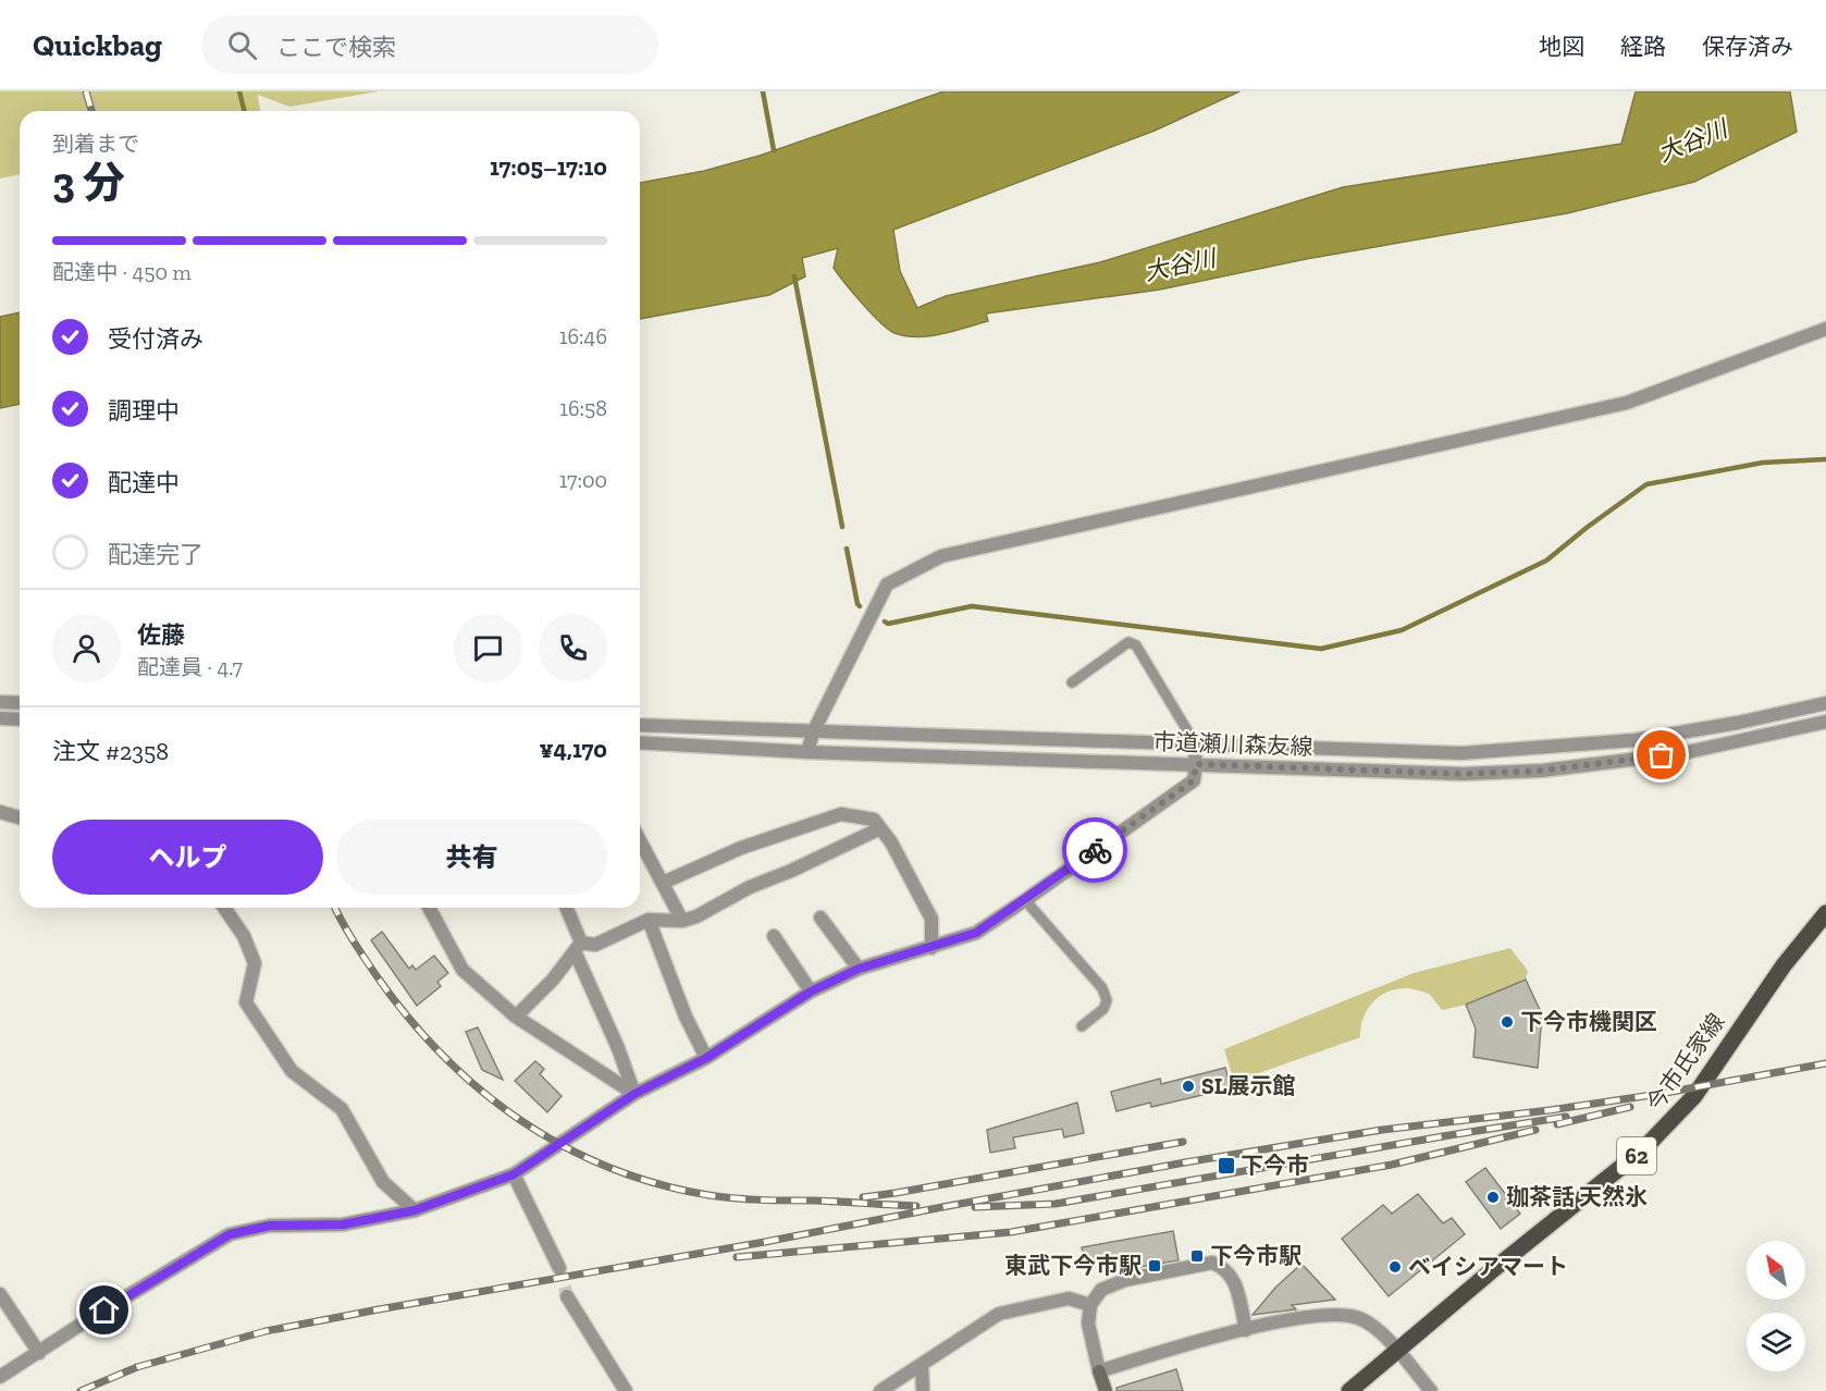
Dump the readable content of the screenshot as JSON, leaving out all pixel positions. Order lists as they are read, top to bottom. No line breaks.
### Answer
{"streets":{"main road":["今市氏家線","62"],"street":["市道瀬川森友線"]},"water":["大谷川"],"places":{"other":["下今市機関区","SL展示館","珈茶話 天然氷","ベイシアマート"],"transit":["下今市","下今市駅","東武下今市駅"]},"north":"top left","page":{"header":"Quickbag","search":"ここで検索","nav":["地図","経路","保存済み"],"heading":["3 分","到着まで","17:05–17:10"],"panel":["佐藤","配達員 · 4.7","注文 #2358","¥4,170"],"bar":"配達中 · 450 m","list":[["受付済み","16:46"],["調理中","16:58"],["配達中","17:00"],"配達完了"],"buttons":["ヘルプ","共有"]}}
